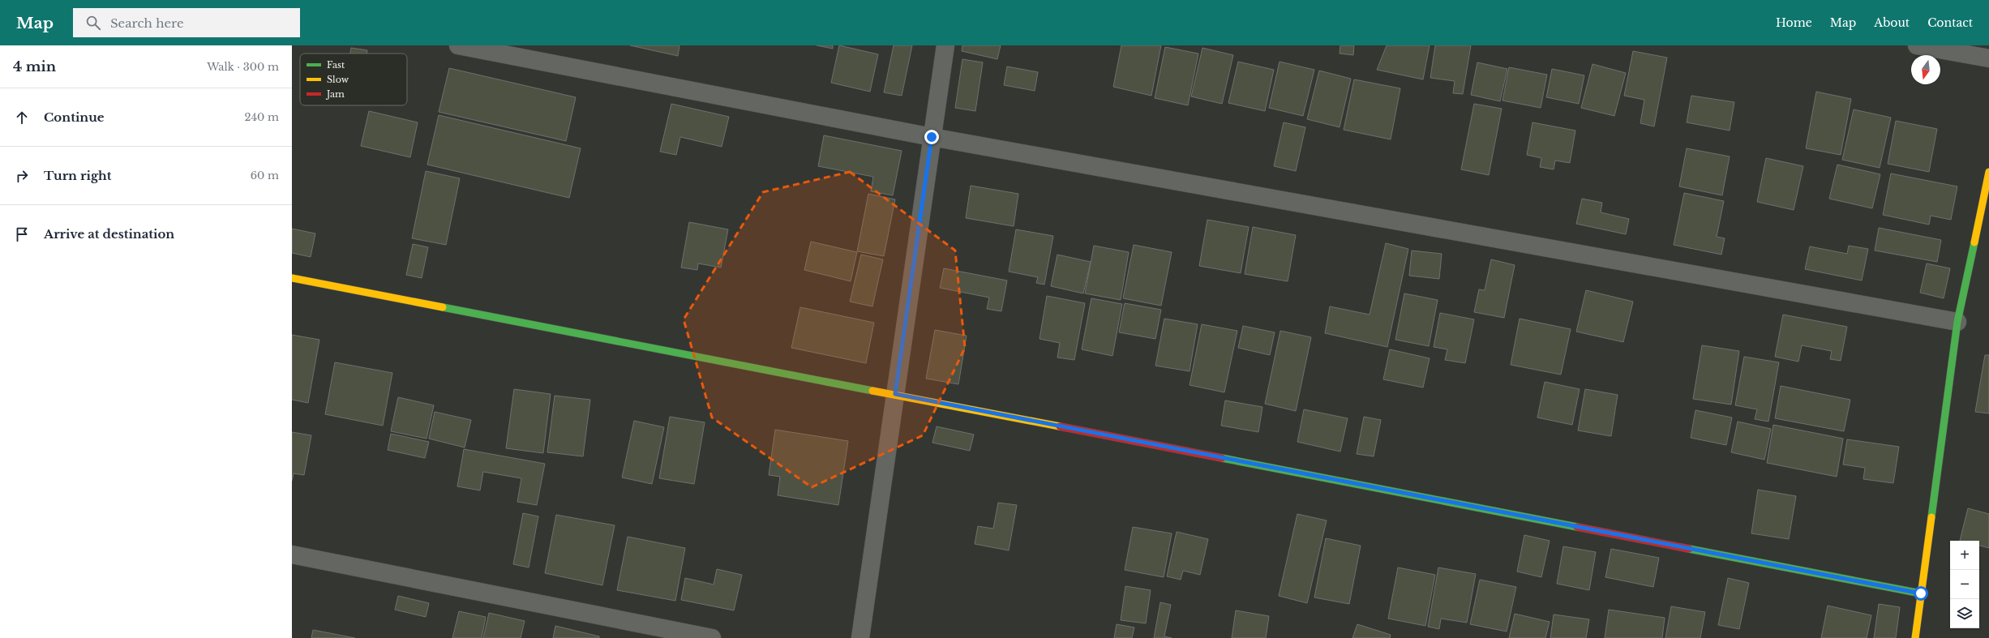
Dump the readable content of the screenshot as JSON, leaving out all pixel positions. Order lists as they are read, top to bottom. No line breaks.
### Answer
{"legend":["Fast","Slow","Jam"],"north":"bottom","page":{"header":"Map","search":"Search here","nav":["Home","Map","About","Contact"],"heading":["4 min","Walk · 300 m"],"list":[["Continue","240 m"],["Turn right","60 m"],"Arrive at destination"],"map_buttons":["+","−"]}}
